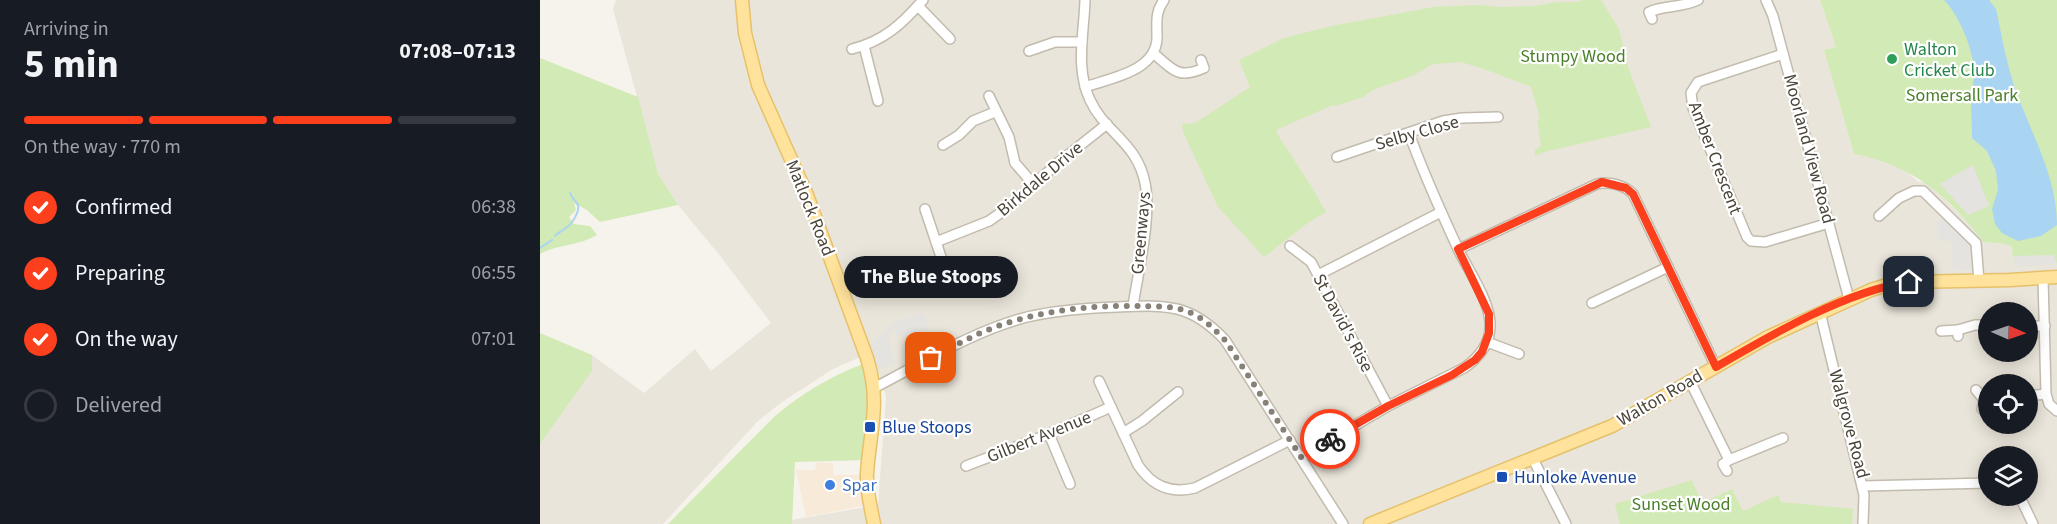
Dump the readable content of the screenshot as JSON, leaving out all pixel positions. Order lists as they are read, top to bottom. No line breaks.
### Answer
{"streets":{"main road":["Matlock Road","Walton Road"],"street":["Selby Close","Moorland View Road","Amber Crescent","Birkdale Drive","Greenways","St David's Rise","Walgrove Road","Gilbert Avenue"]},"crossings":[["Moorland View Road","Amber Crescent"],["Moorland View Road","Walton Road"],["Birkdale Drive","Greenways"],["Walton Road","Walgrove Road"]],"parks":["Stumpy Wood","Somersall Park","Sunset Wood"],"places":{"other":["Walton Cricket Club","The Blue Stoops","Spar"],"transit":["Blue Stoops","Hunloke Avenue"]},"north":"right","page":{"heading":["5 min","Arriving in","07:08–07:13"],"bar":"On the way · 770 m","list":[["Confirmed","06:38"],["Preparing","06:55"],["On the way","07:01"],"Delivered"],"bubble":"The Blue Stoops"}}
